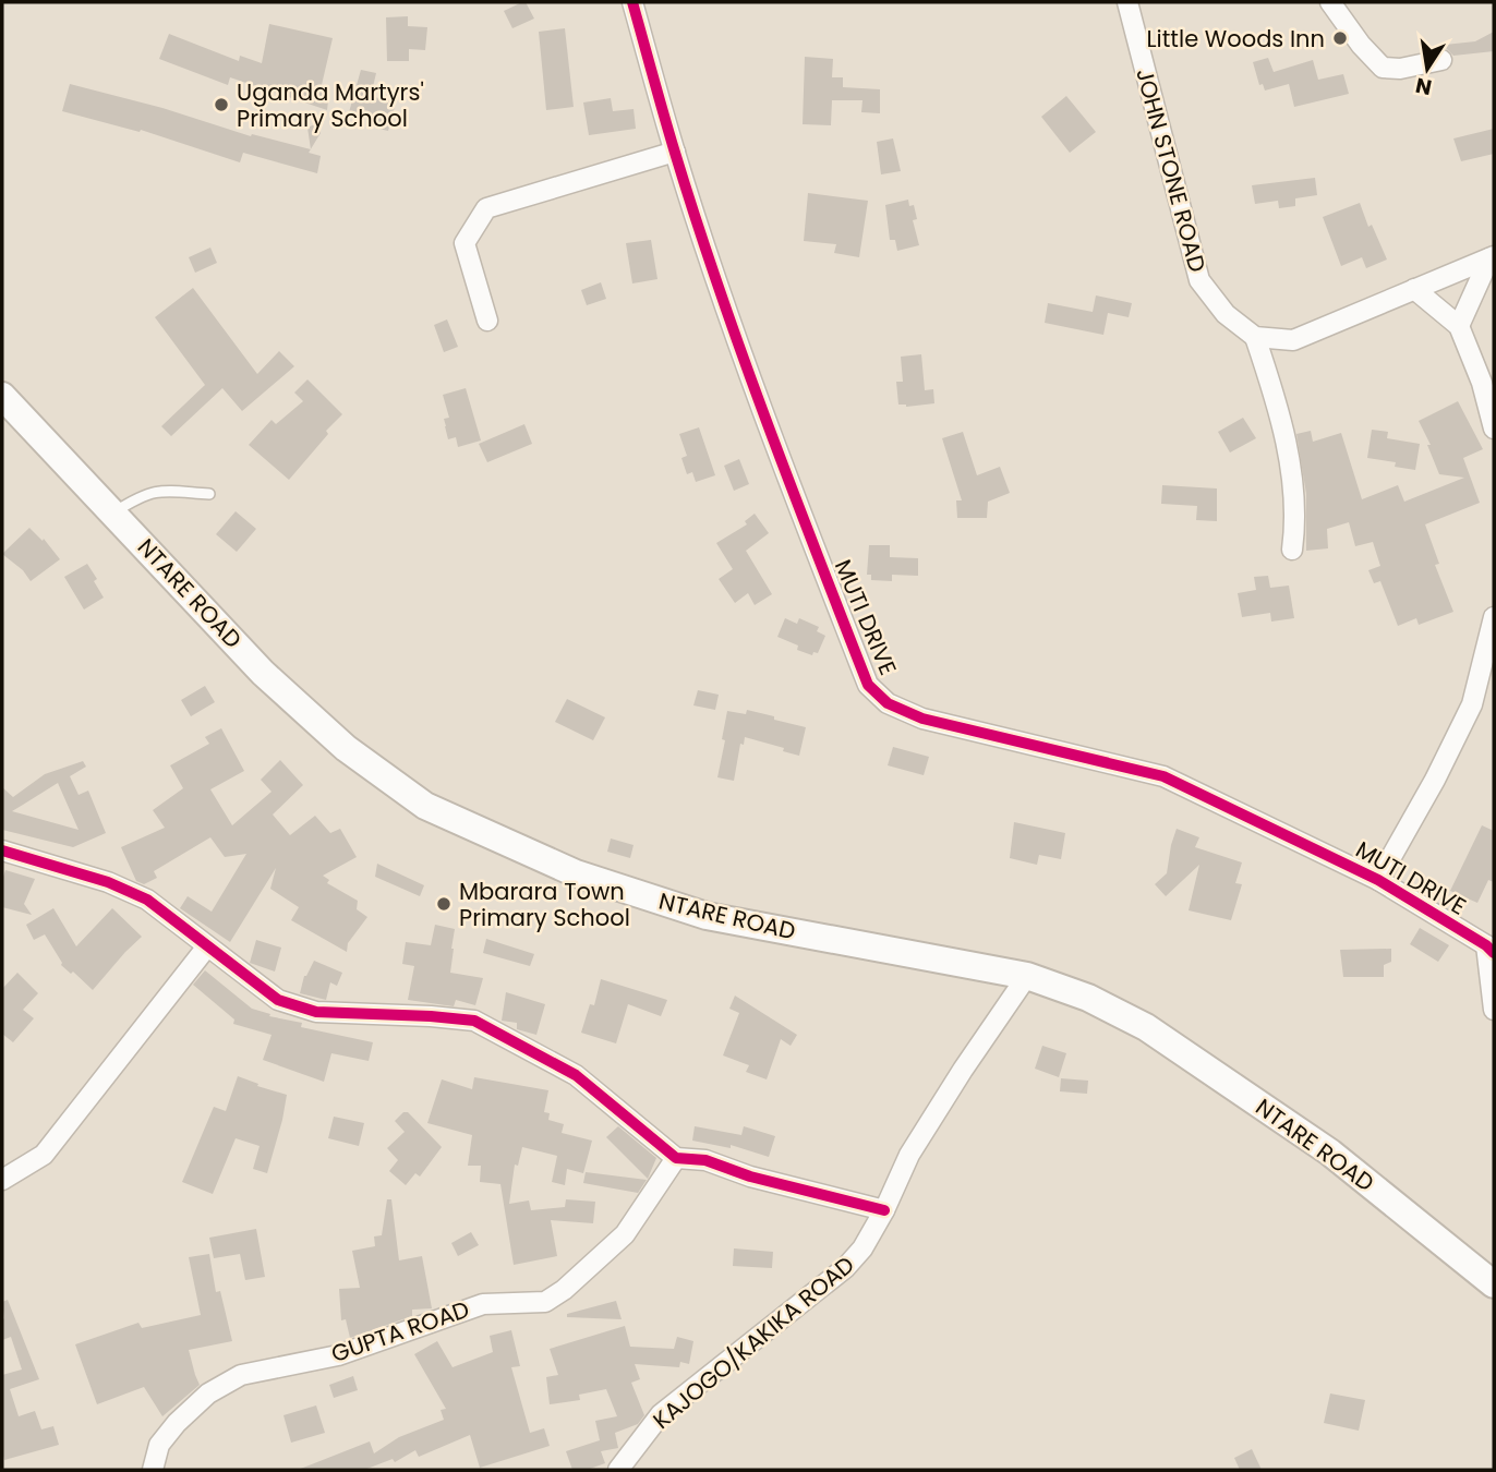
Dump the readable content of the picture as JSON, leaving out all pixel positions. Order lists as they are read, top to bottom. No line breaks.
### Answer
{"streets":{"main road":["NTARE ROAD"],"street":["JOHN STONE ROAD","MUTI DRIVE","GUPTA ROAD","KAJOGO/KAKIKA ROAD"]},"crossings":[["NTARE ROAD","KAJOGO/KAKIKA ROAD"]],"places":["Little Woods Inn","Uganda Martyrs' Primary School","Mbarara Town Primary School"],"north":"bottom"}
